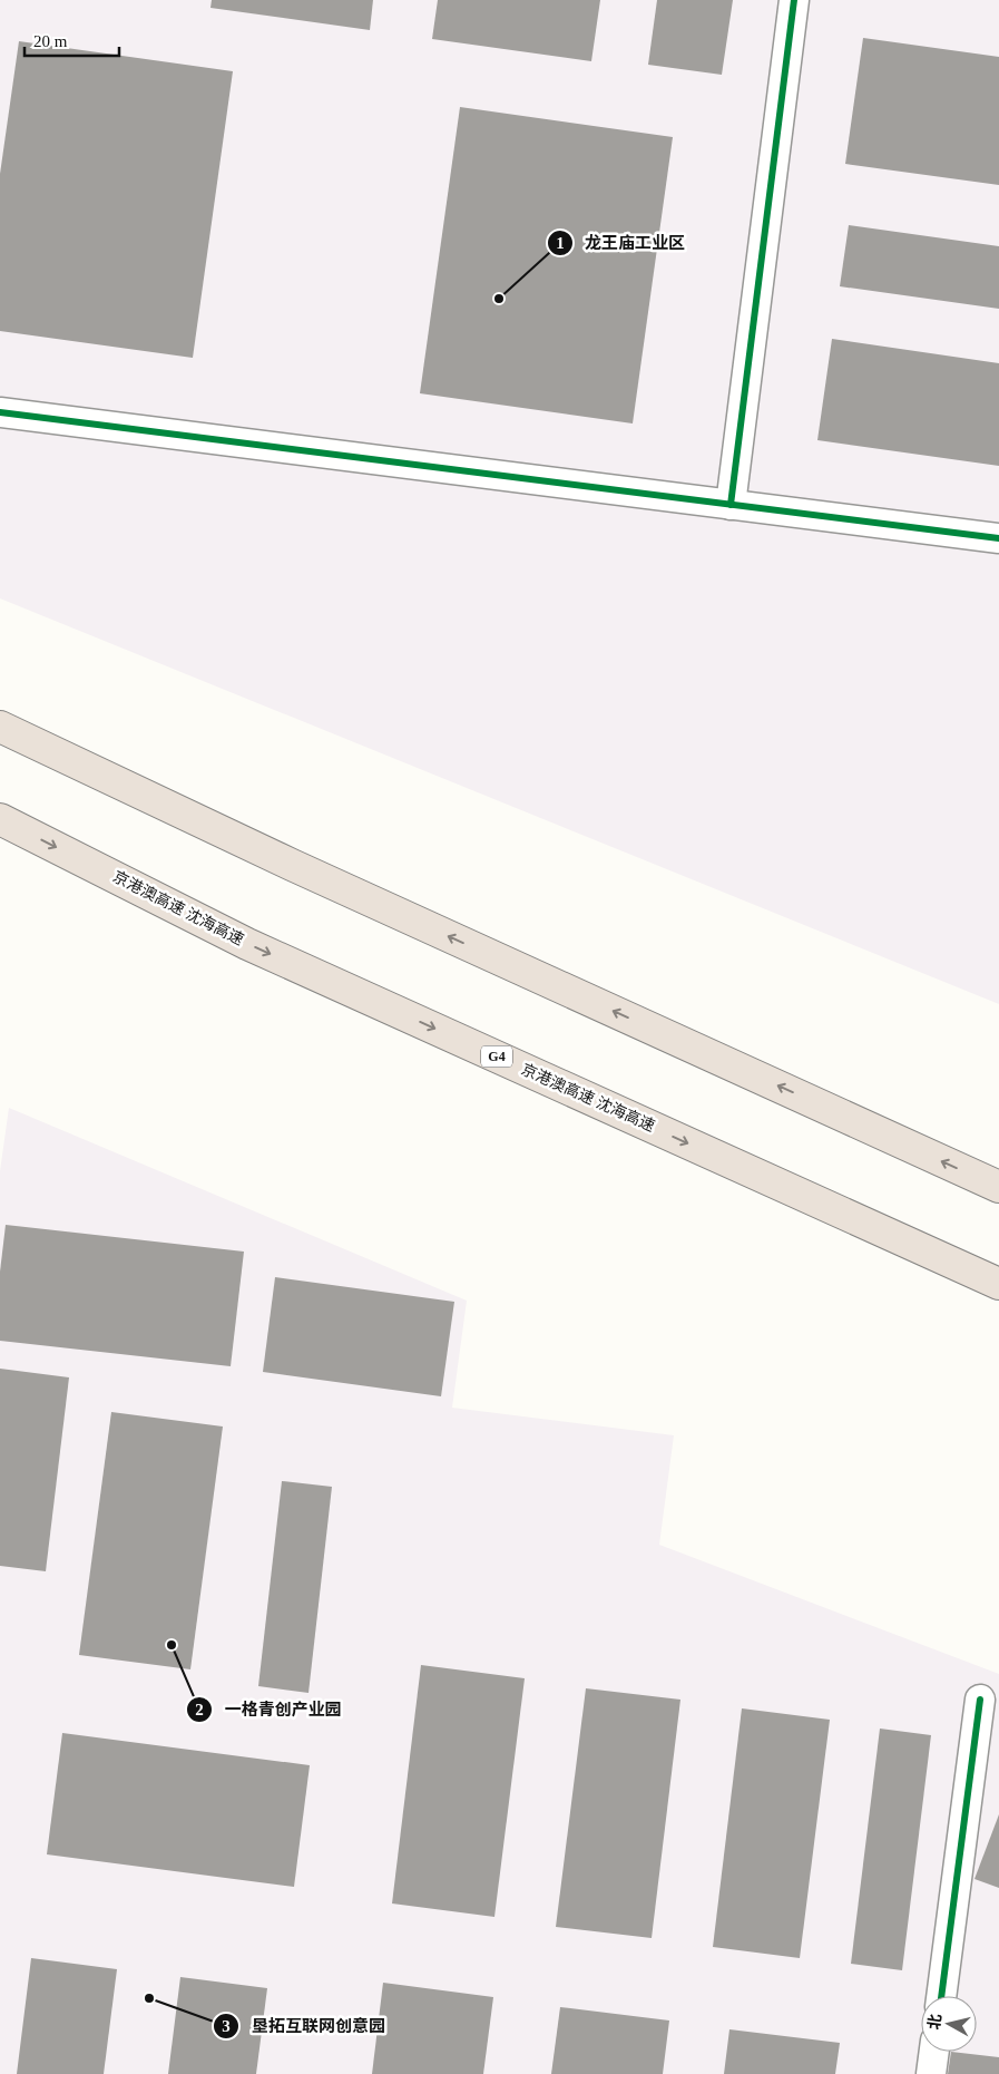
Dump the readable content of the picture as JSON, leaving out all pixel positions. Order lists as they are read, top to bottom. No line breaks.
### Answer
{"streets":{"highway":["京港澳高速 沈海高速","G4"]},"places":["龙王庙工业区","一格青创产业园","垦拓互联网创意园"],"scale_bar":"20 m","north":"left"}
